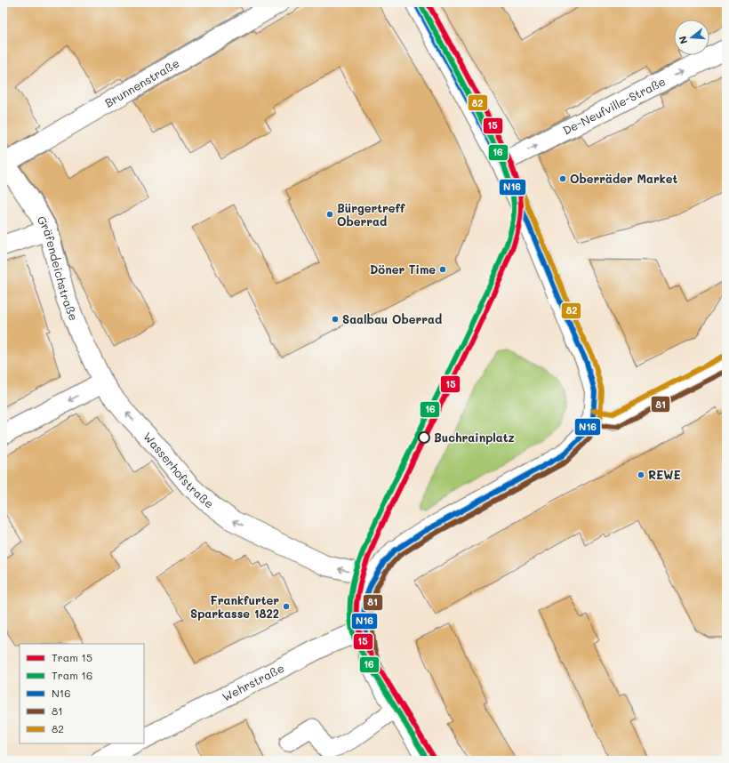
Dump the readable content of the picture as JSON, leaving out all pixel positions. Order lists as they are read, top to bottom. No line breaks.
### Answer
{"streets":{"street":["Brunnenstraße","De-Neufville-Straße","Gräfendeichstraße","Wasserhofstraße","Wehrstraße"]},"crossings":[["Brunnenstraße","Gräfendeichstraße"],["Gräfendeichstraße","Wasserhofstraße"]],"one_way":["De-Neufville-Straße","Wasserhofstraße"],"places":["Oberräder Market","Bürgertreff Oberrad","Döner Time","Saalbau Oberrad","Buchrainplatz","REWE","Frankfurter Sparkasse 1822"],"lines":["tram line 15","transit line N16","transit line 82","tram line 16","transit line 81"],"legend":["Tram 15","Tram 16","N16","81","82"],"north":"left"}
